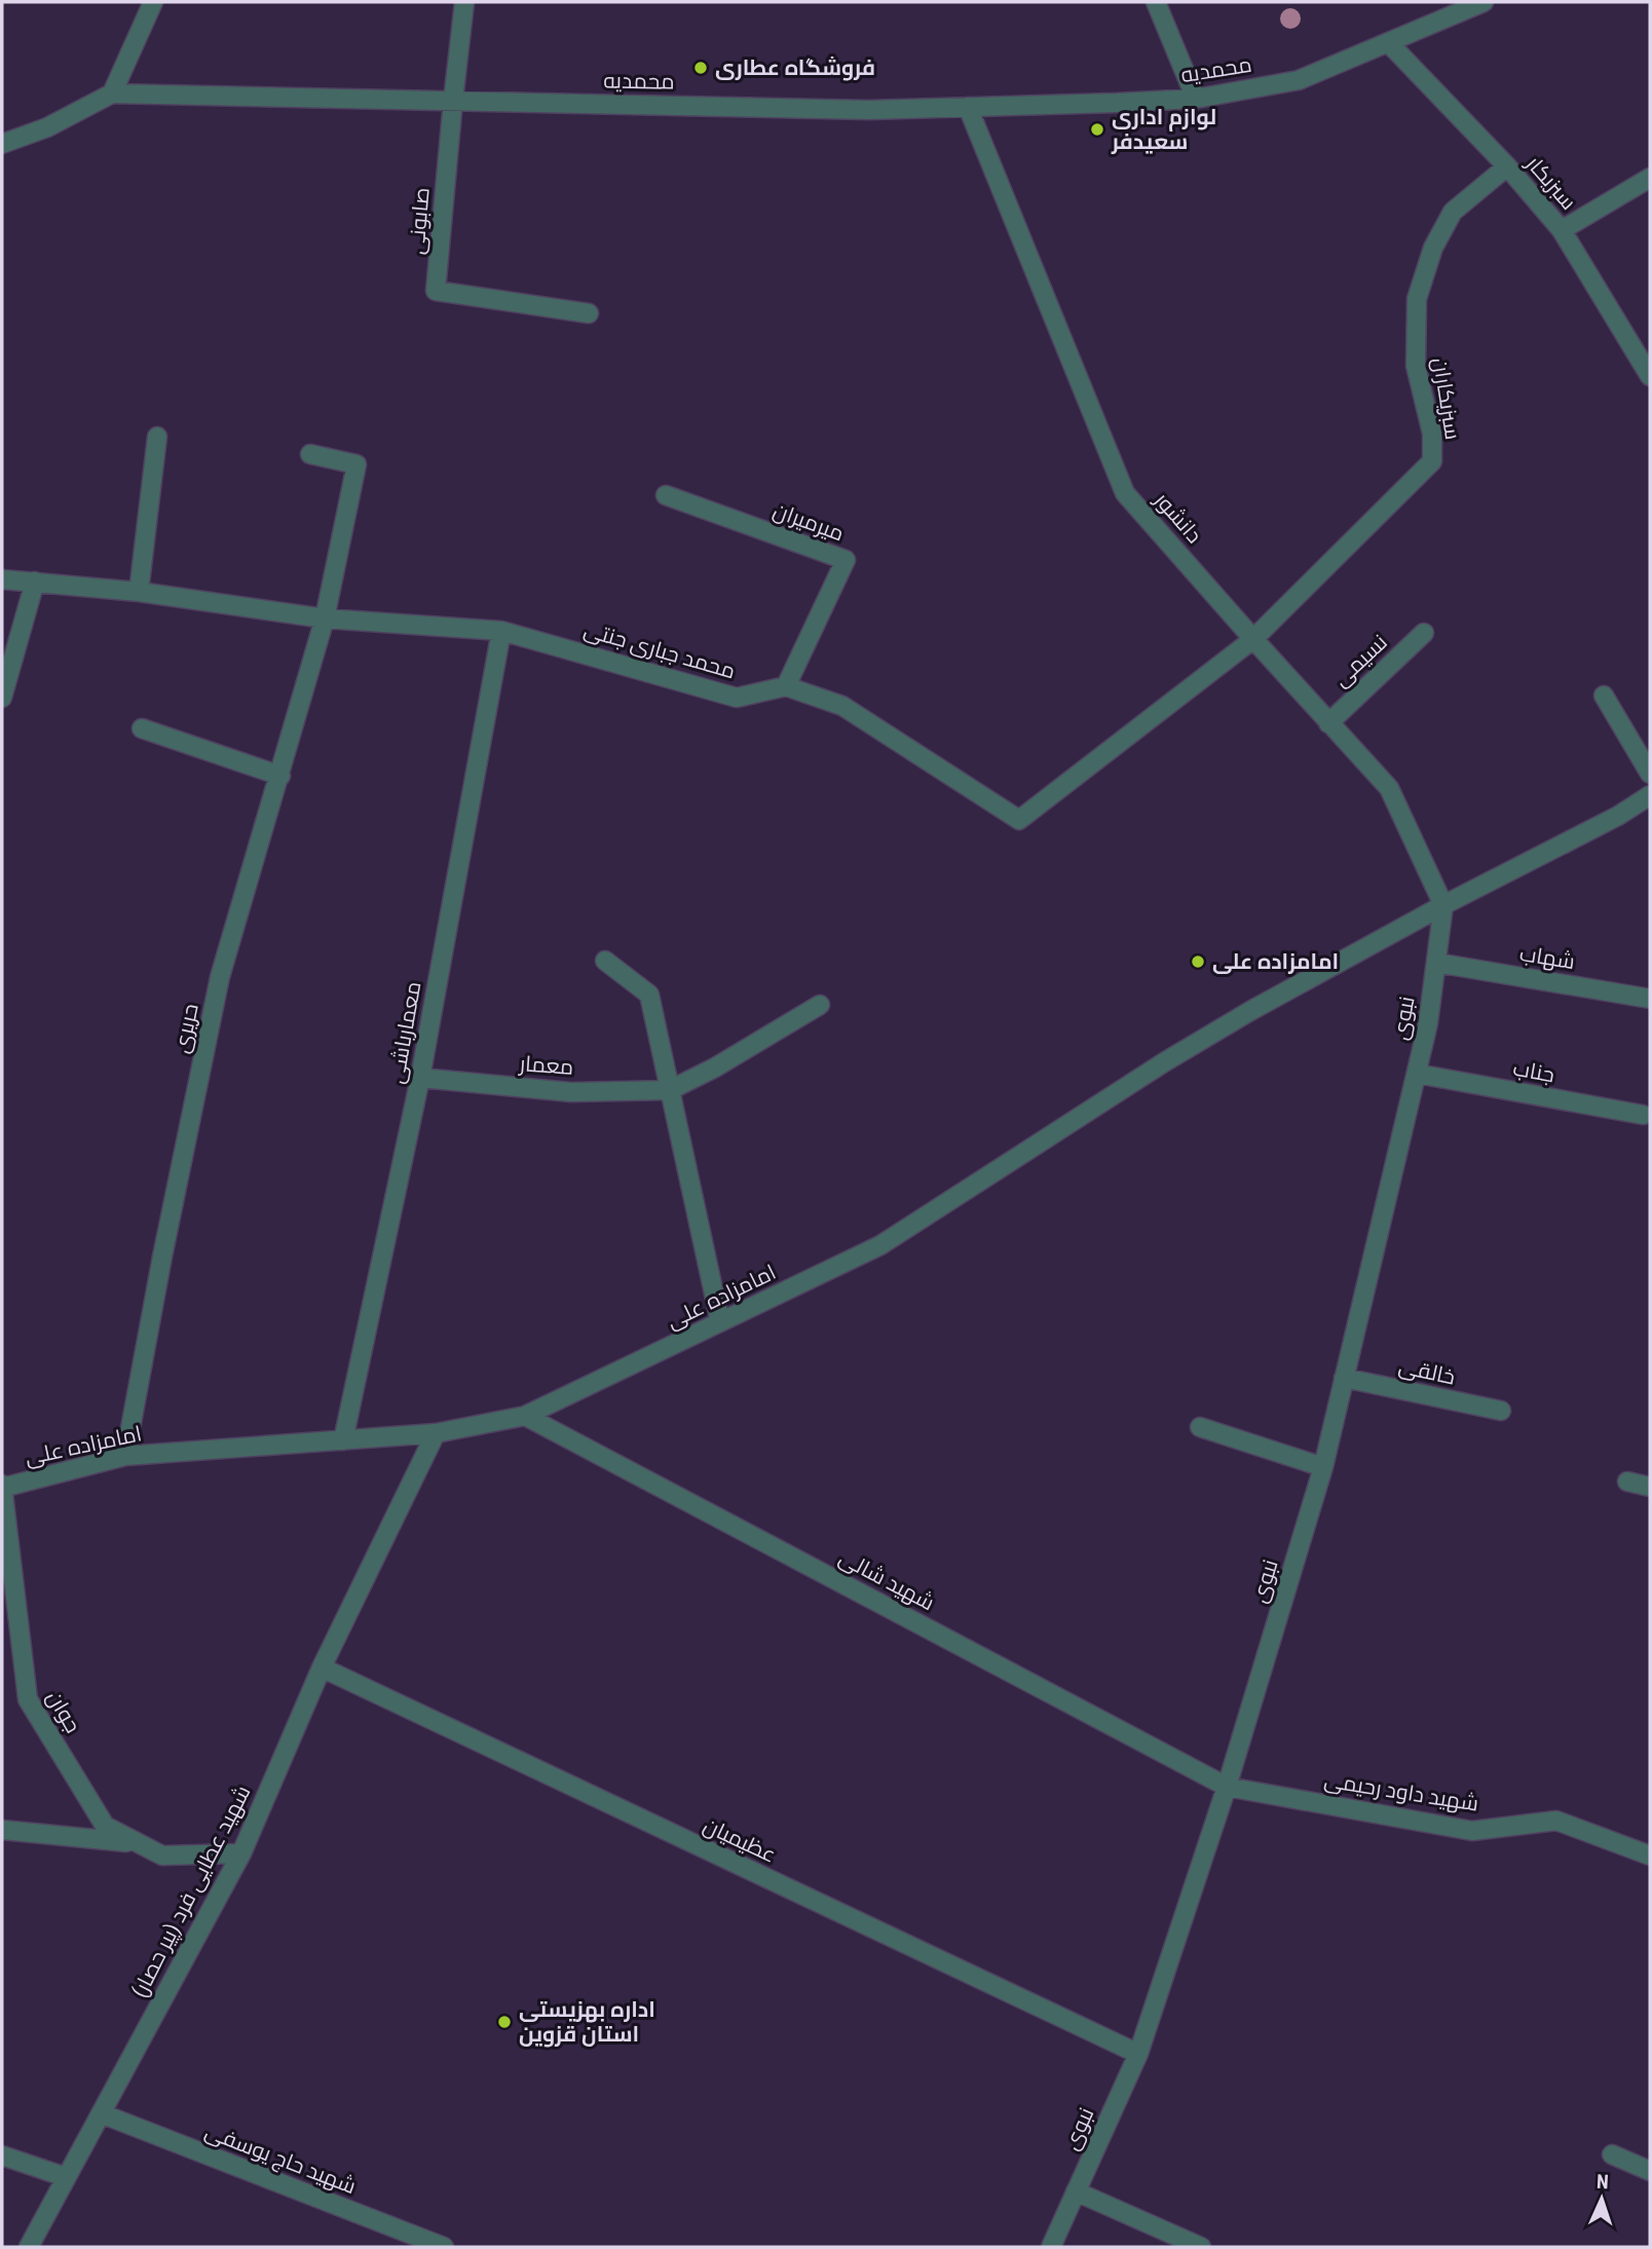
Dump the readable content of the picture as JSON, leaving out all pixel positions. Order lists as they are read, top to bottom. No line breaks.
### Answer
{"streets":{"street":["محمدیه","سبزیکار","صابونی","سبزیکاران","دانشور","میرمیران","محمد جباری جنتی","نسیمی","شهاب","نبوی","حریری","معمارباشی","معمار","جناب","امامزاده علی","خالقی","شهید شالی","جوان","شهید داود رحیمی","عظیمیان","شهید عطایی فرد (پیر حصار)","شهید حاج یوسفی"]},"crossings":[["محمدیه","سبزیکار"],["محمدیه","صابونی"],["محمدیه","دانشور"],["سبزیکار","سبزیکاران"],["سبزیکاران","دانشور"],["دانشور","نسیمی"],["دانشور","نبوی"],["دانشور","امامزاده علی"],["میرمیران","محمد جباری جنتی"],["محمد جباری جنتی","حریری"],["محمد جباری جنتی","معمارباشی"],["شهاب","نبوی"],["نبوی","جناب"],["نبوی","امامزاده علی"],["نبوی","خالقی"],["نبوی","شهید شالی"],["نبوی","شهید داود رحیمی"],["نبوی","عظیمیان"],["حریری","امامزاده علی"],["معمارباشی","معمار"],["معمارباشی","امامزاده علی"],["امامزاده علی","شهید شالی"],["امامزاده علی","جوان"],["امامزاده علی","شهید عطایی فرد (پیر حصار)"],["شهید شالی","شهید داود رحیمی"],["جوان","شهید عطایی فرد (پیر حصار)"],["عظیمیان","شهید عطایی فرد (پیر حصار)"],["شهید عطایی فرد (پیر حصار)","شهید حاج یوسفی"]],"places":["فروشگاه عطاری","لوازم ادارى سعيدفر","امامزاده علی","اداره بهزیستی استان قزوین"],"north":"top"}
